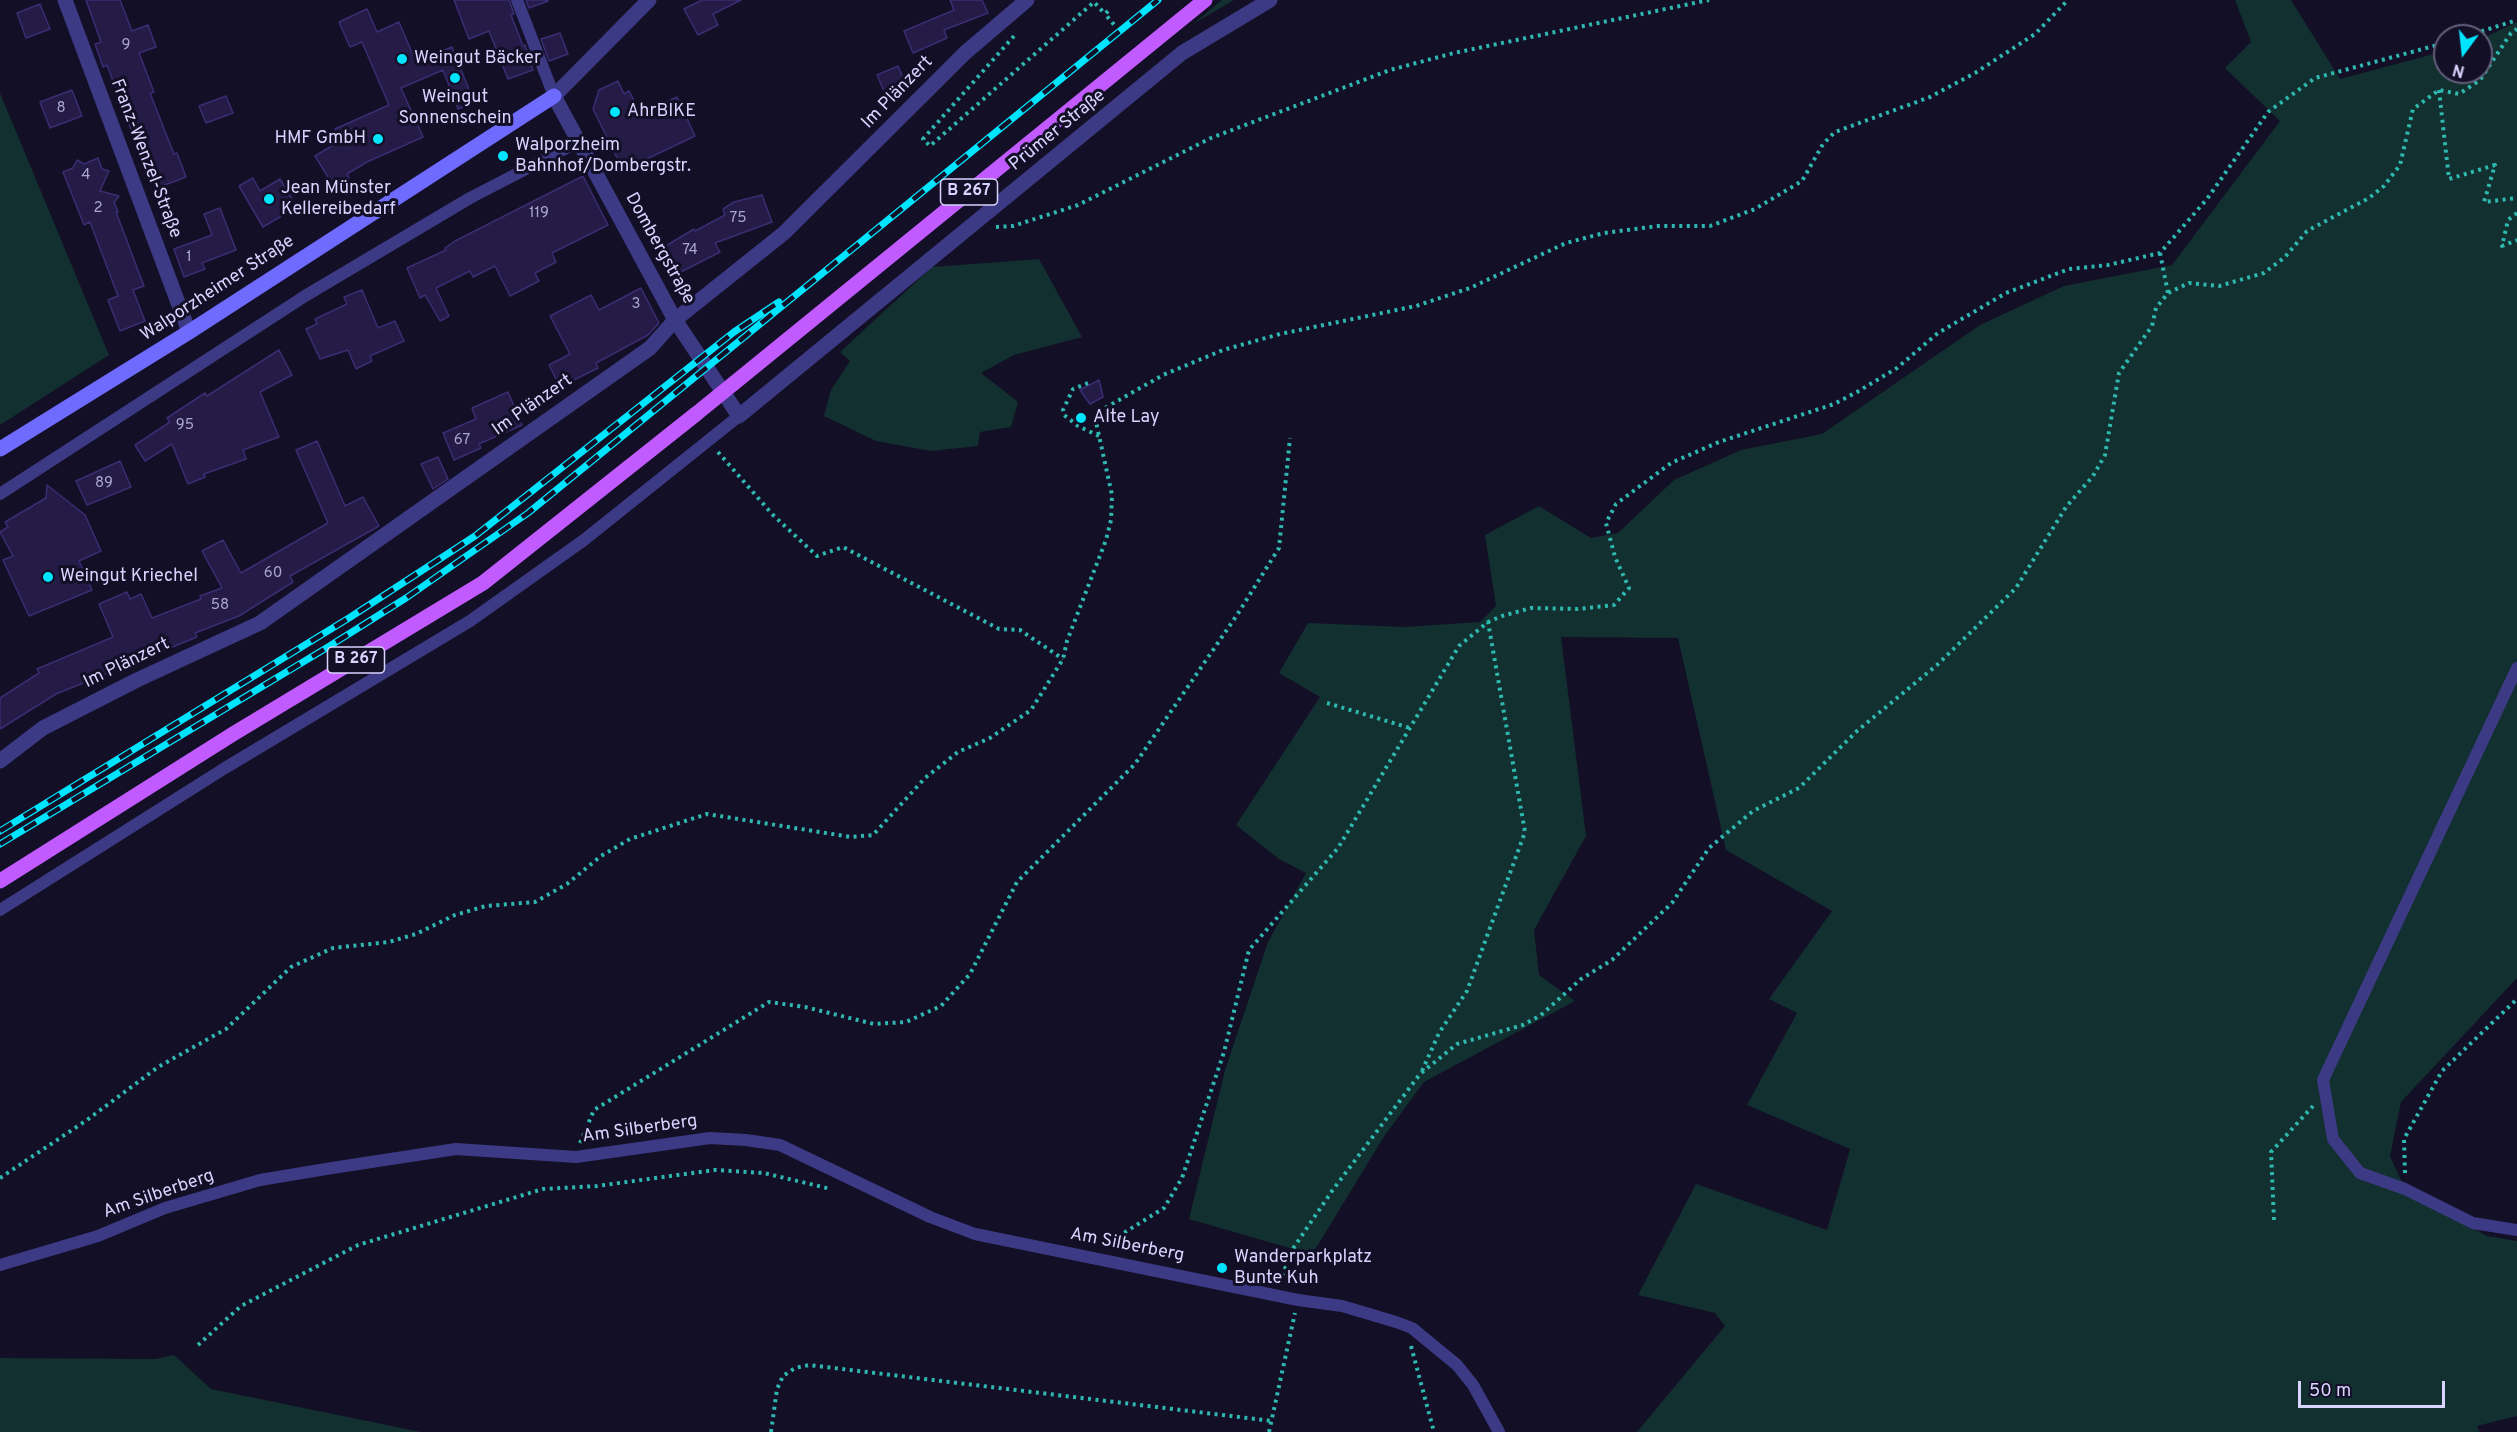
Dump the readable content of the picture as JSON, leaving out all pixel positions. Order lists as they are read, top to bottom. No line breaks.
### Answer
{"streets":{"main road":["B 267"],"street":["Im Plänzert","Prümer Straße","Franz-Wenzel-Straße","Dombergstraße","Walporzheimer Straße"],"lane":["Am Silberberg"]},"crossings":[["Im Plänzert","Dombergstraße"],["Prümer Straße","Dombergstraße"],["Franz-Wenzel-Straße","Walporzheimer Straße"],["Dombergstraße","Walporzheimer Straße"]],"places":["Weingut Bäcker","Weingut Sonnenschein","AhrBIKE","HMF GmbH","Walporzheim Bahnhof/Dombergstr.","Jean Münster Kellereibedarf","Alte Lay","Weingut Kriechel","Wanderparkplatz Bunte Kuh"],"house_numbers":["9","8","4","2","119","75","74","1","3","95","67","89","60","58"],"scale_bar":"50 m","north":"bottom"}
